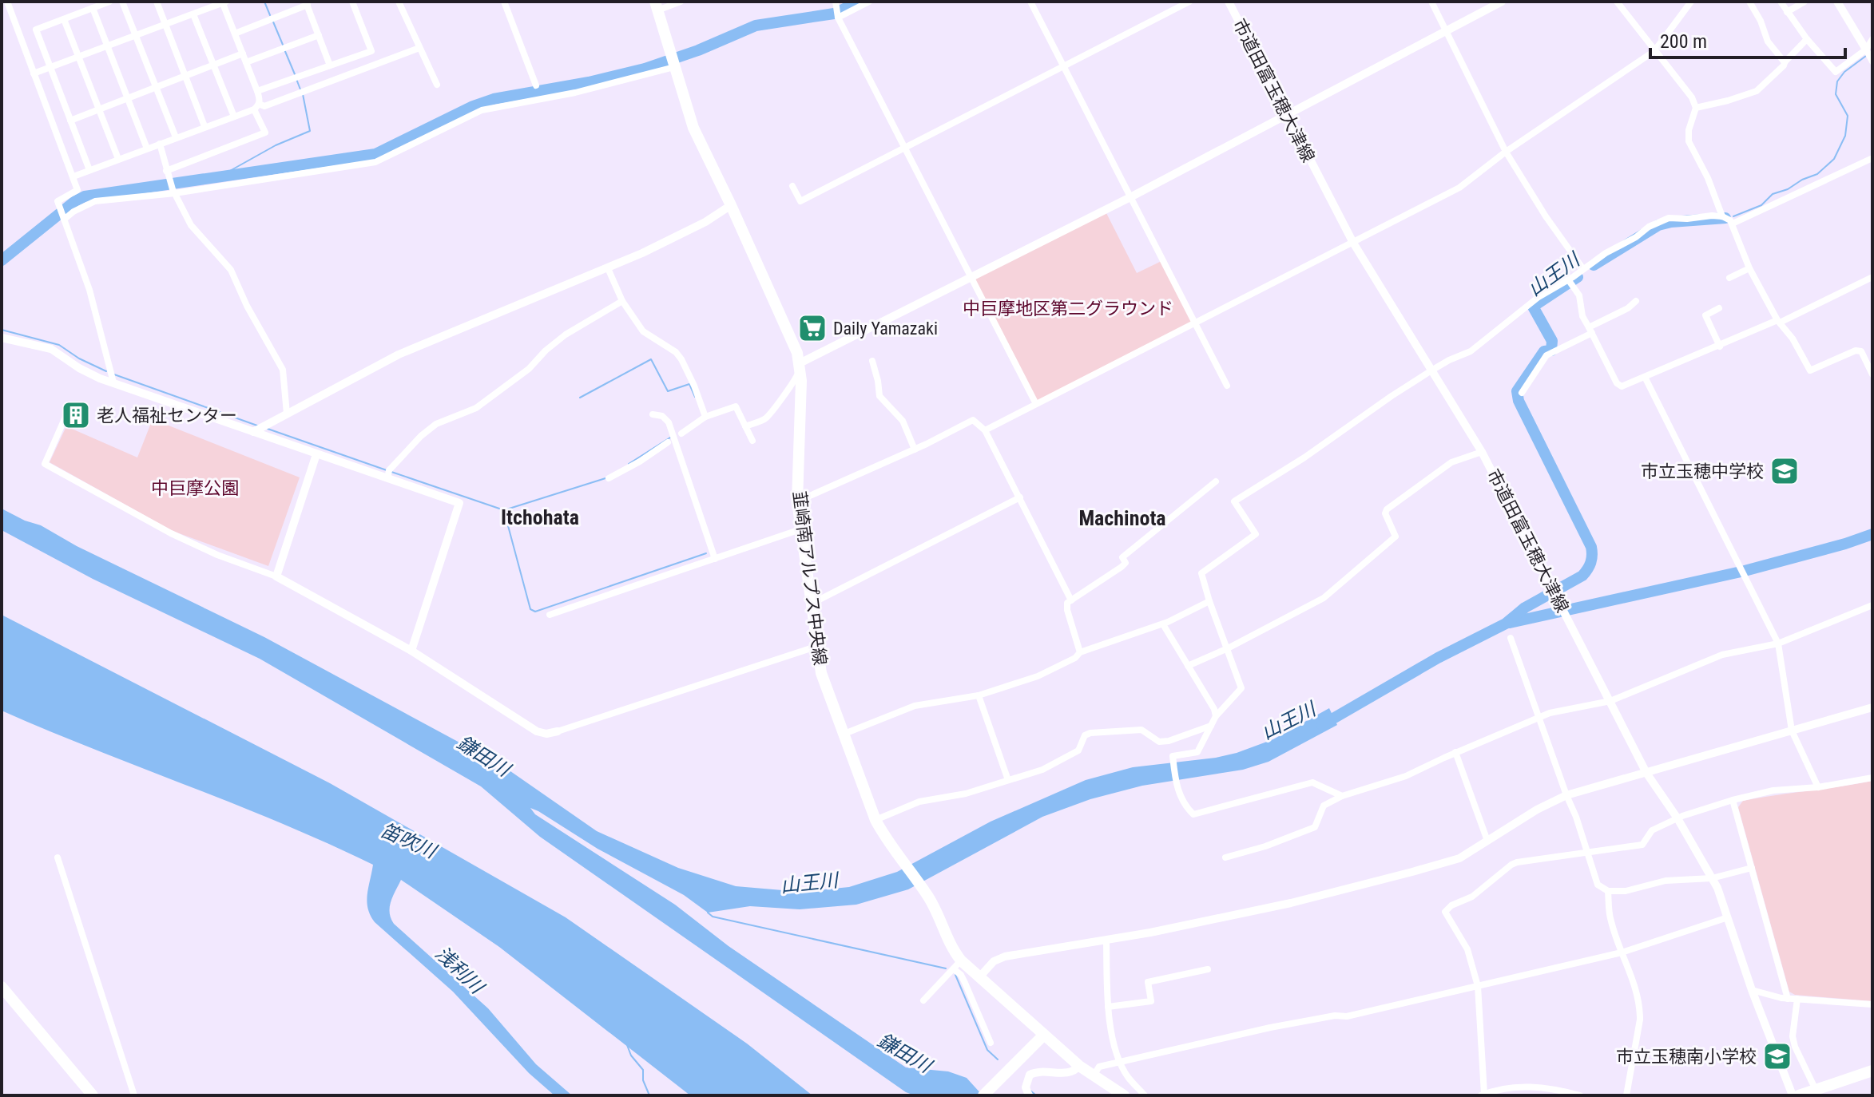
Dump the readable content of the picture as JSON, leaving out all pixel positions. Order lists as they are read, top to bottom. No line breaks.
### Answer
{"streets":{"main road":["韮崎南アルプス中央線"],"street":["市道田富玉穂大津線"]},"districts":["Itchohata","Machinota"],"water":["山王川","鎌田川","笛吹川","浅利川"],"parks":["中巨摩地区第二グラウンド","中巨摩公園"],"places":{"supermarket":["Daily Yamazaki"],"building":["老人福祉センター"],"school or university":["市立玉穂中学校","市立玉穂南小学校"]},"scale_bar":"200 m"}
